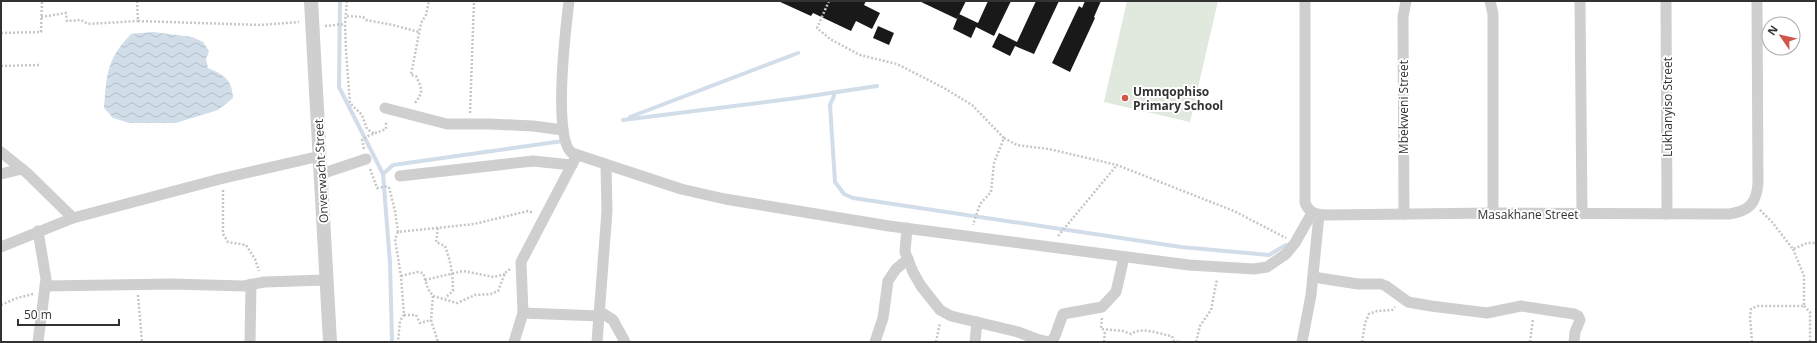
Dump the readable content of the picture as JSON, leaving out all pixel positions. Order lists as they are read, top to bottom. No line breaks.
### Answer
{"streets":{"street":["Mbekweni Street","Lukhanyiso Street","Onverwacht Street","Masakhane Street"]},"crossings":[["Mbekweni Street","Masakhane Street"],["Lukhanyiso Street","Masakhane Street"]],"places":["Umnqophiso Primary School"],"scale_bar":"50 m","north":"top left"}
